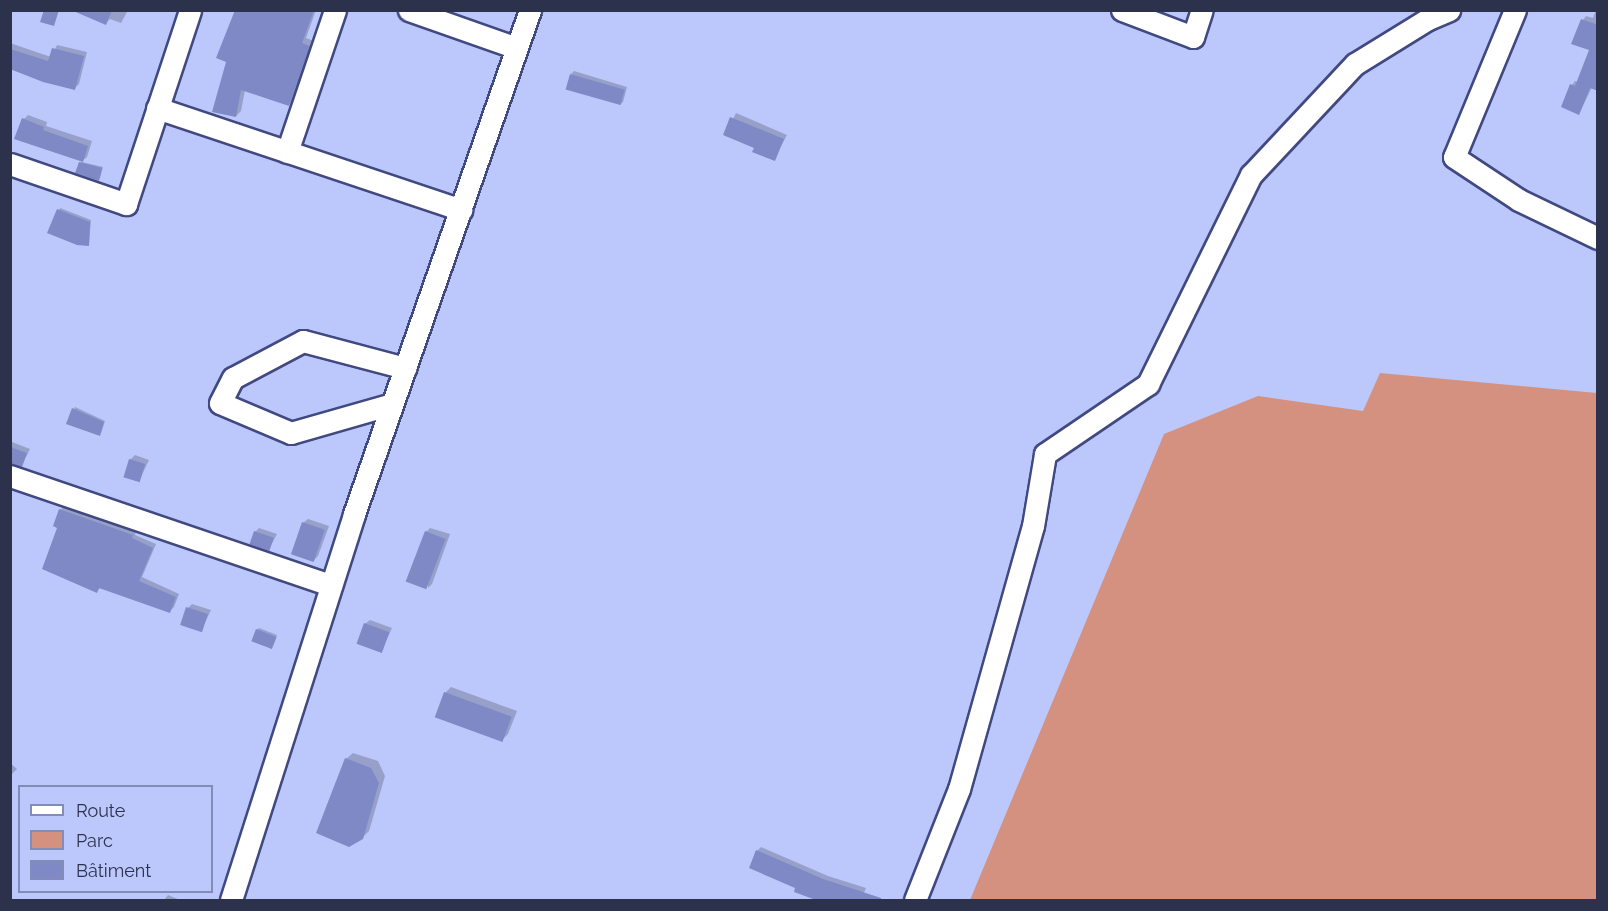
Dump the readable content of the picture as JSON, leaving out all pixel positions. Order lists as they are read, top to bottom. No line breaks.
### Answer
{"legend":["Route","Parc","Bâtiment"]}
